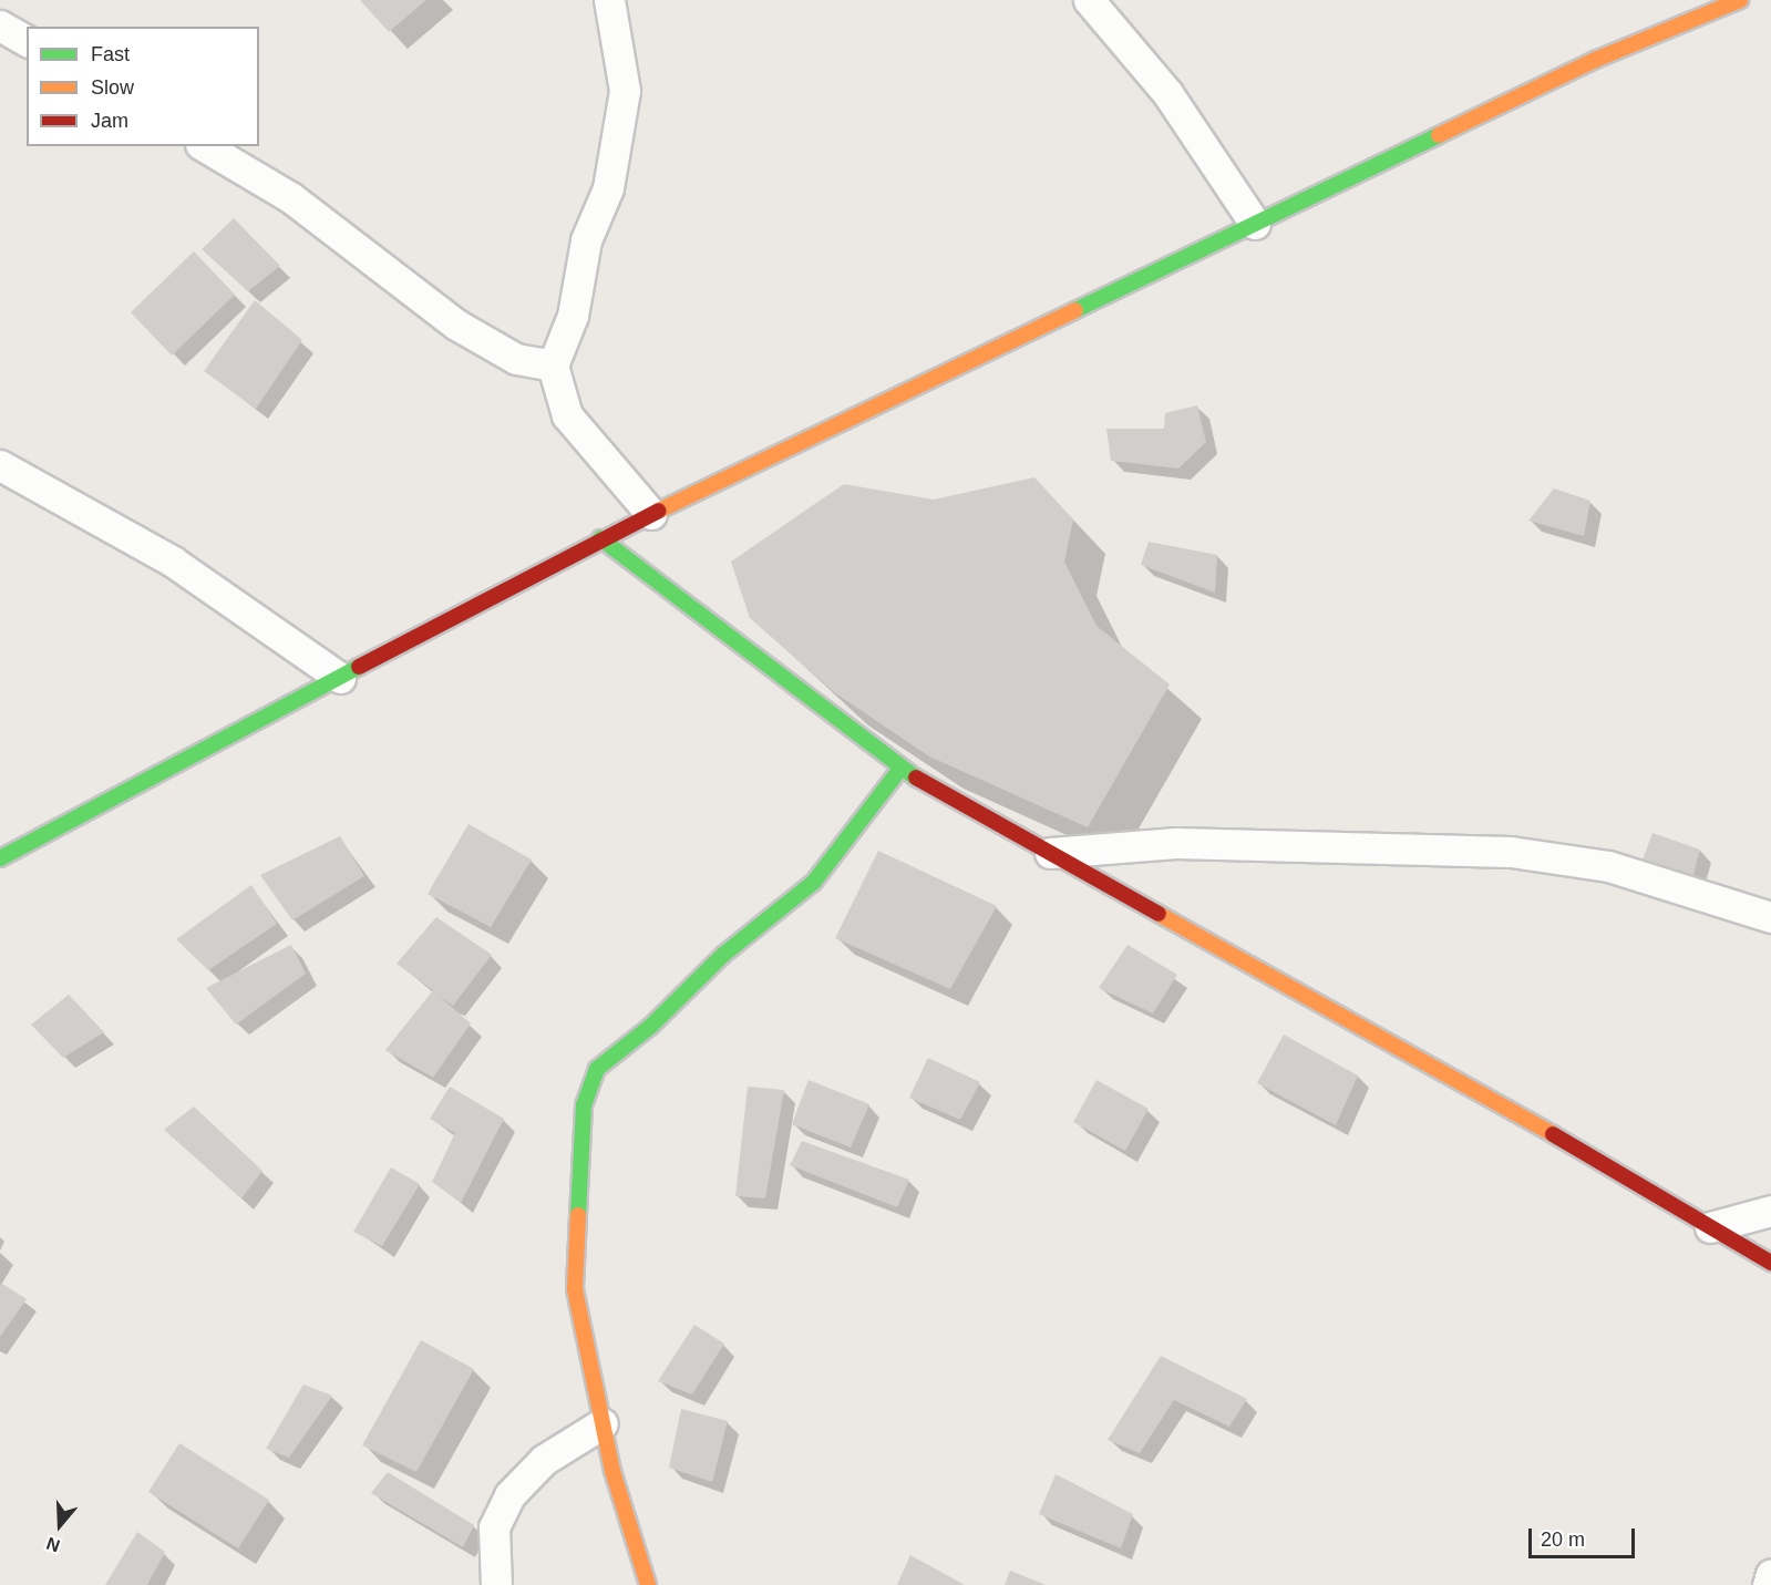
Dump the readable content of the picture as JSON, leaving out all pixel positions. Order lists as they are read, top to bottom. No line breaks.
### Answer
{"legend":["Fast","Slow","Jam"],"scale_bar":"20 m","north":"bottom"}
